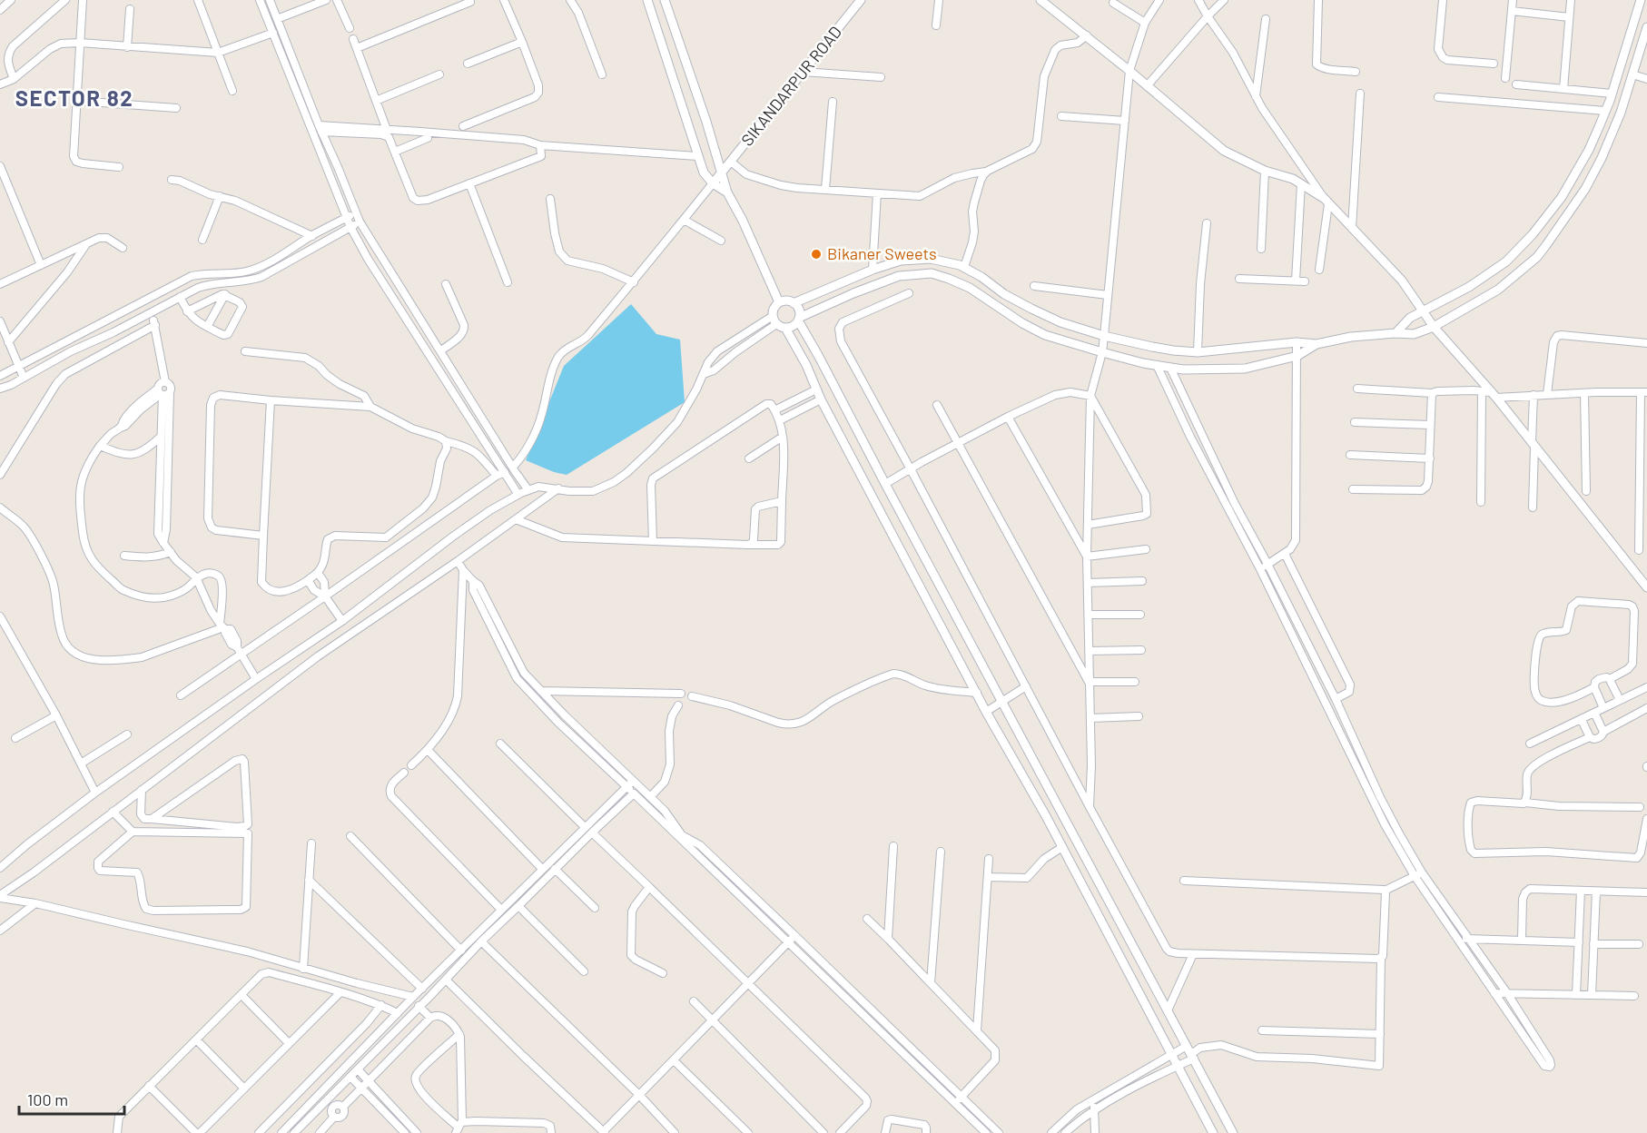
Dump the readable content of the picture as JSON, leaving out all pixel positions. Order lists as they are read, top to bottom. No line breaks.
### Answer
{"streets":{"street":["SIKANDARPUR ROAD"]},"districts":["SECTOR 82"],"places":["Bikaner Sweets"],"scale_bar":"100 m"}
